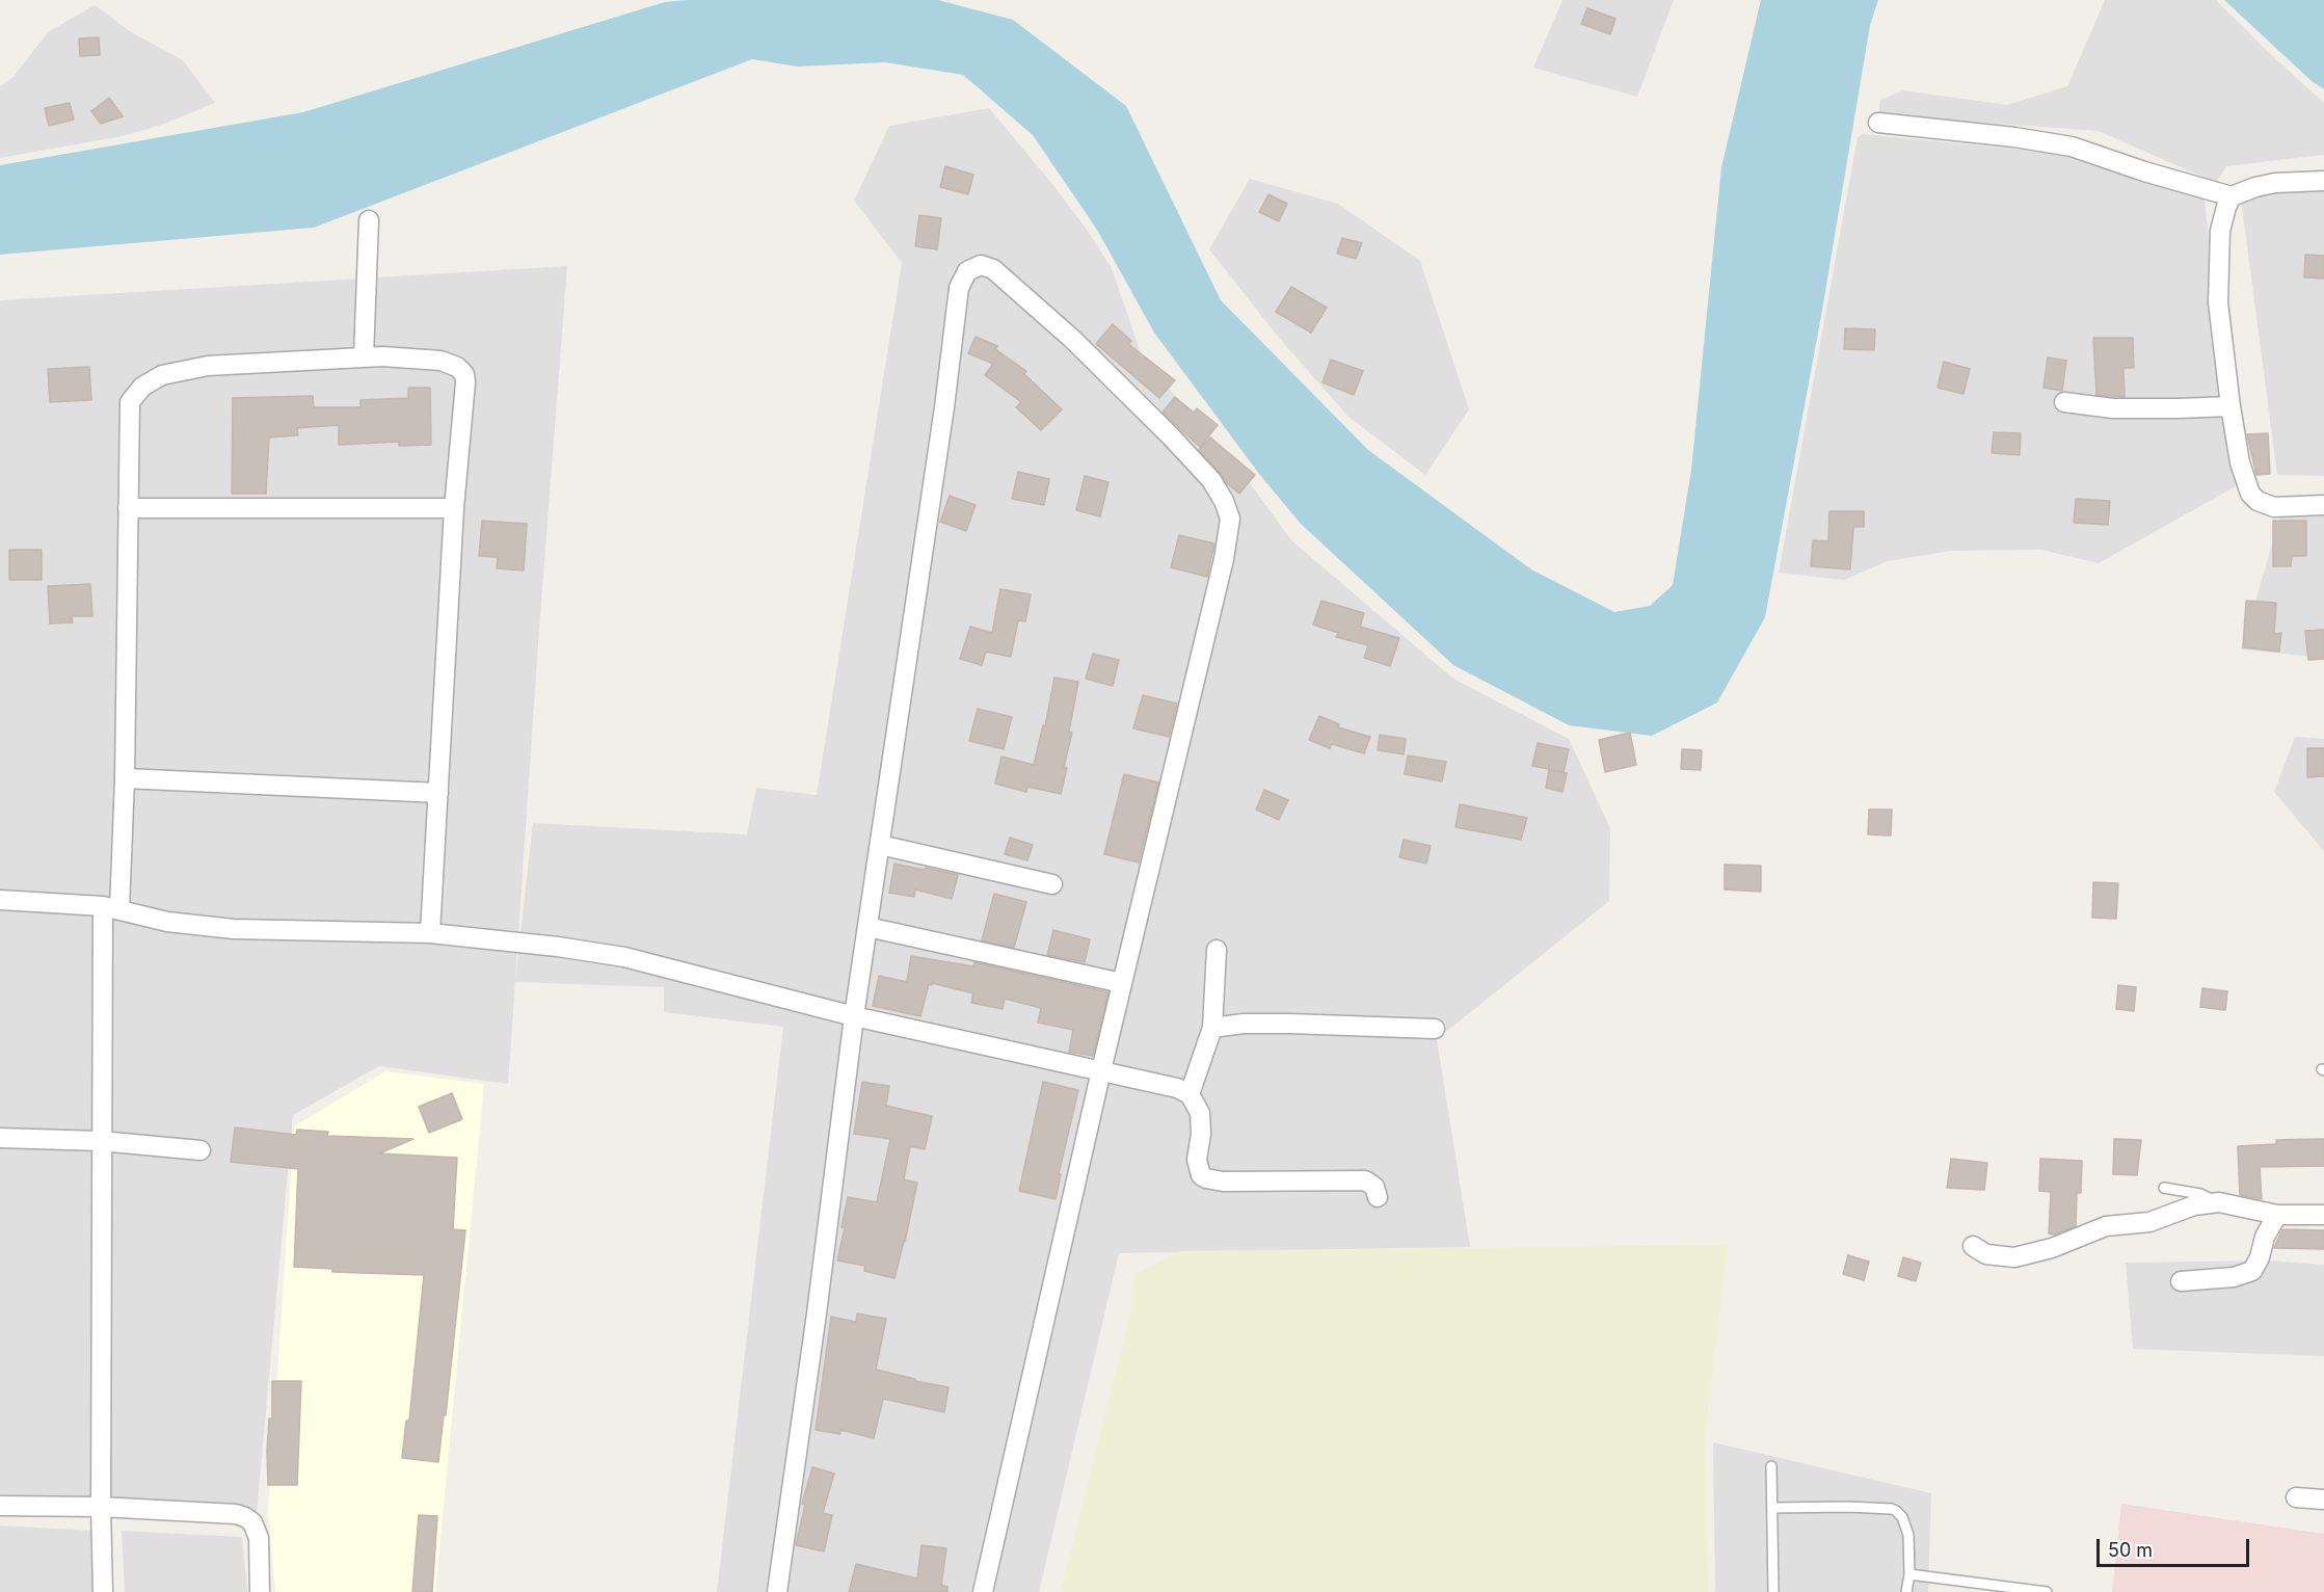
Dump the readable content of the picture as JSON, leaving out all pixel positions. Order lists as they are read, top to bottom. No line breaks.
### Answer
{"scale_bar":"50 m"}
